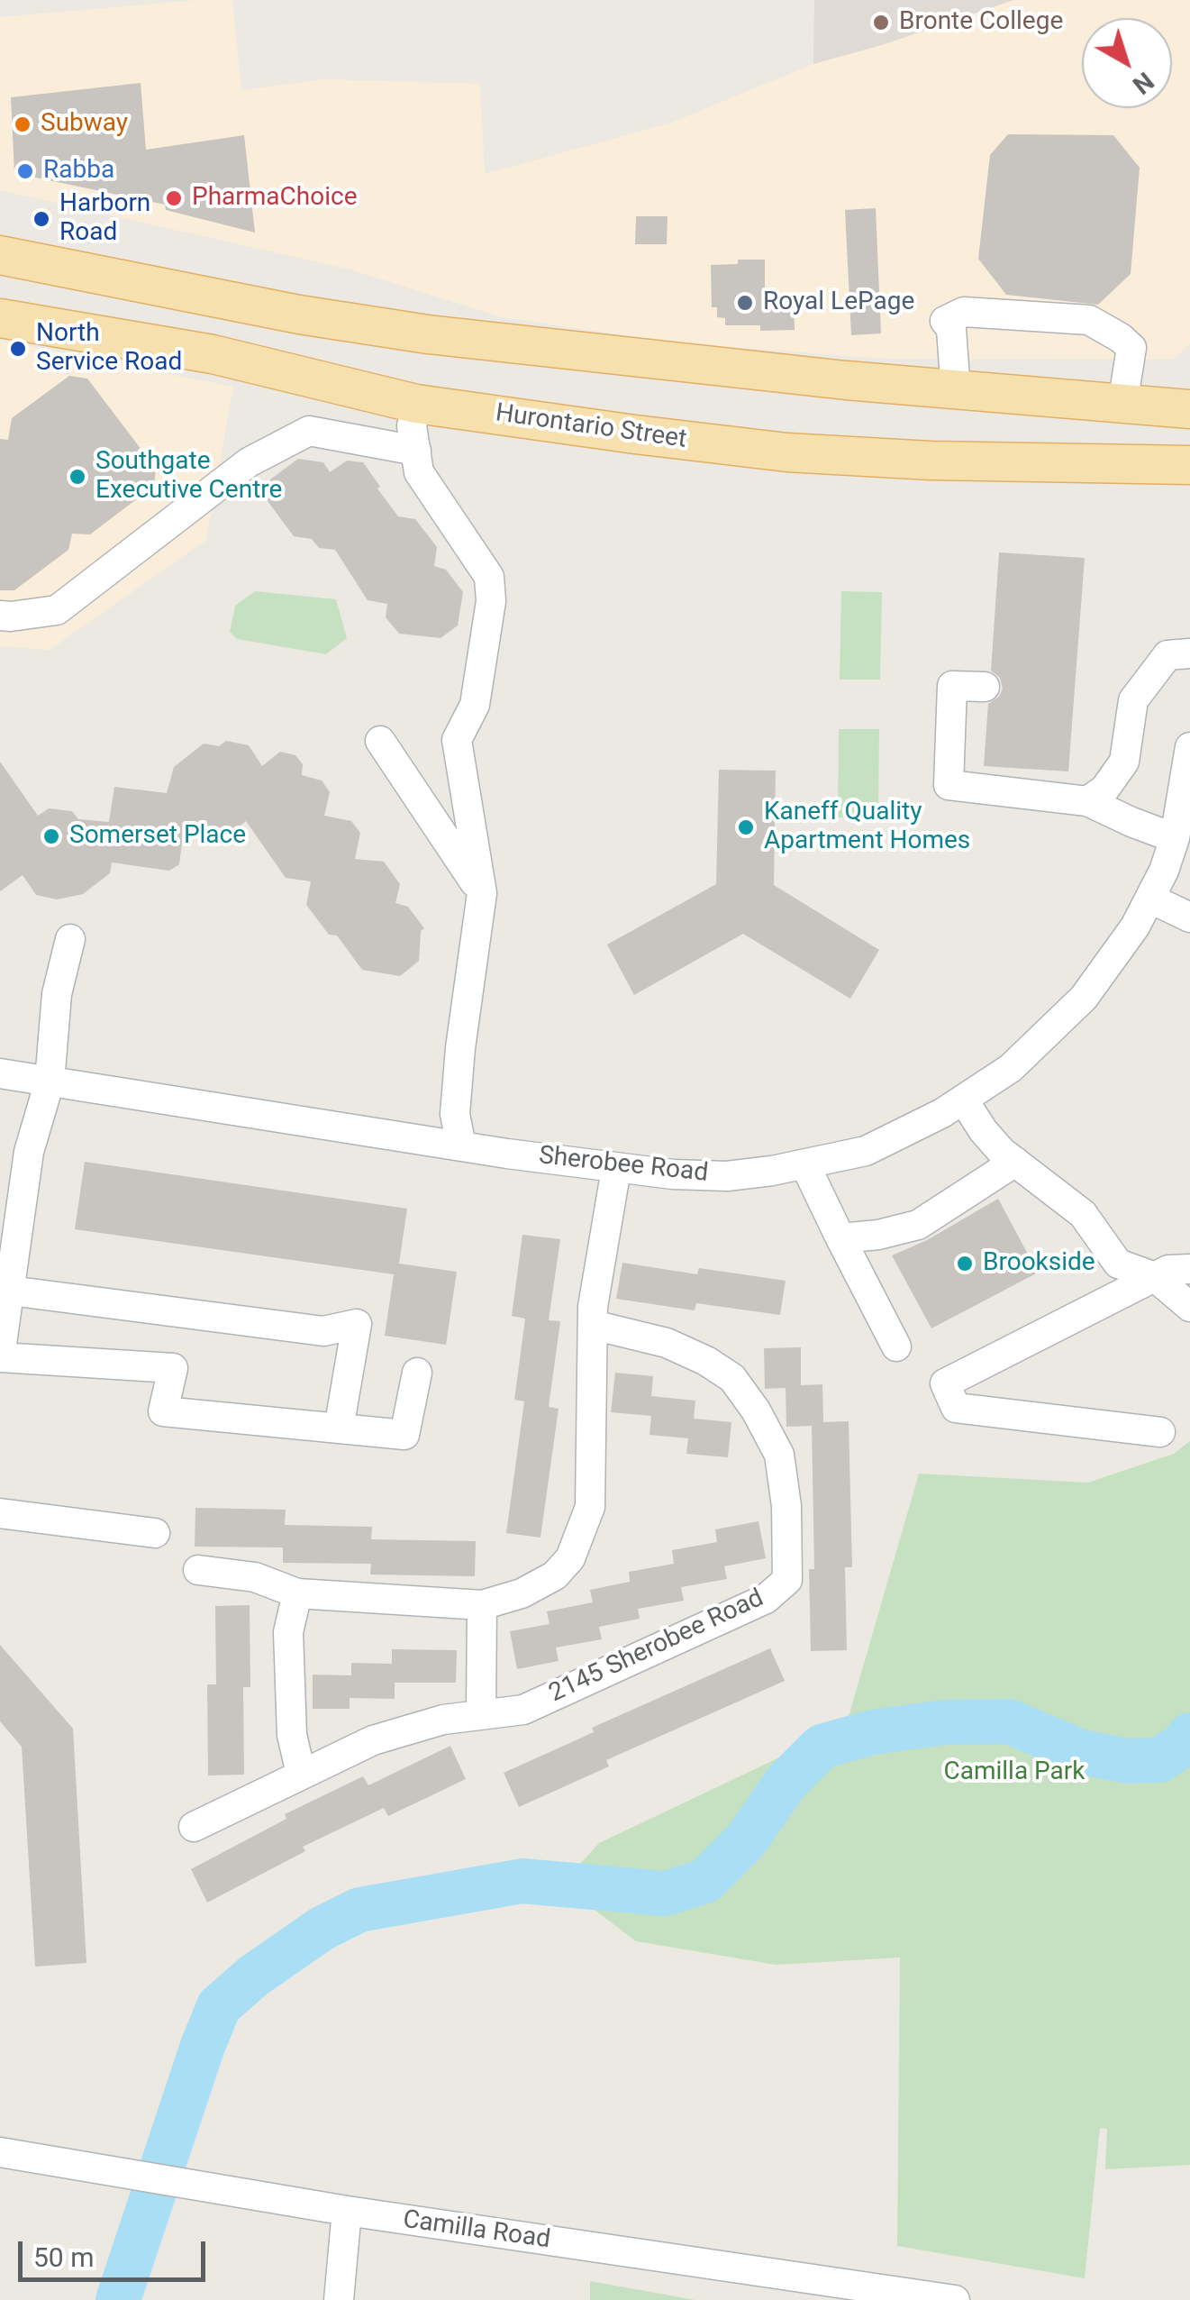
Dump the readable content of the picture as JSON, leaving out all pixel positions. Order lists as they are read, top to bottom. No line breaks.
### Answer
{"streets":{"main road":["Hurontario Street"],"street":["Sherobee Road","2145 Sherobee Road","Camilla Road"]},"parks":["Camilla Park"],"places":["Bronte College","Subway","Rabba","PharmaChoice","Harborn Road","Royal LePage","North Service Road","Southgate Executive Centre","Kaneff Quality Apartment Homes","Somerset Place","Brookside"],"scale_bar":"50 m","north":"bottom right"}
